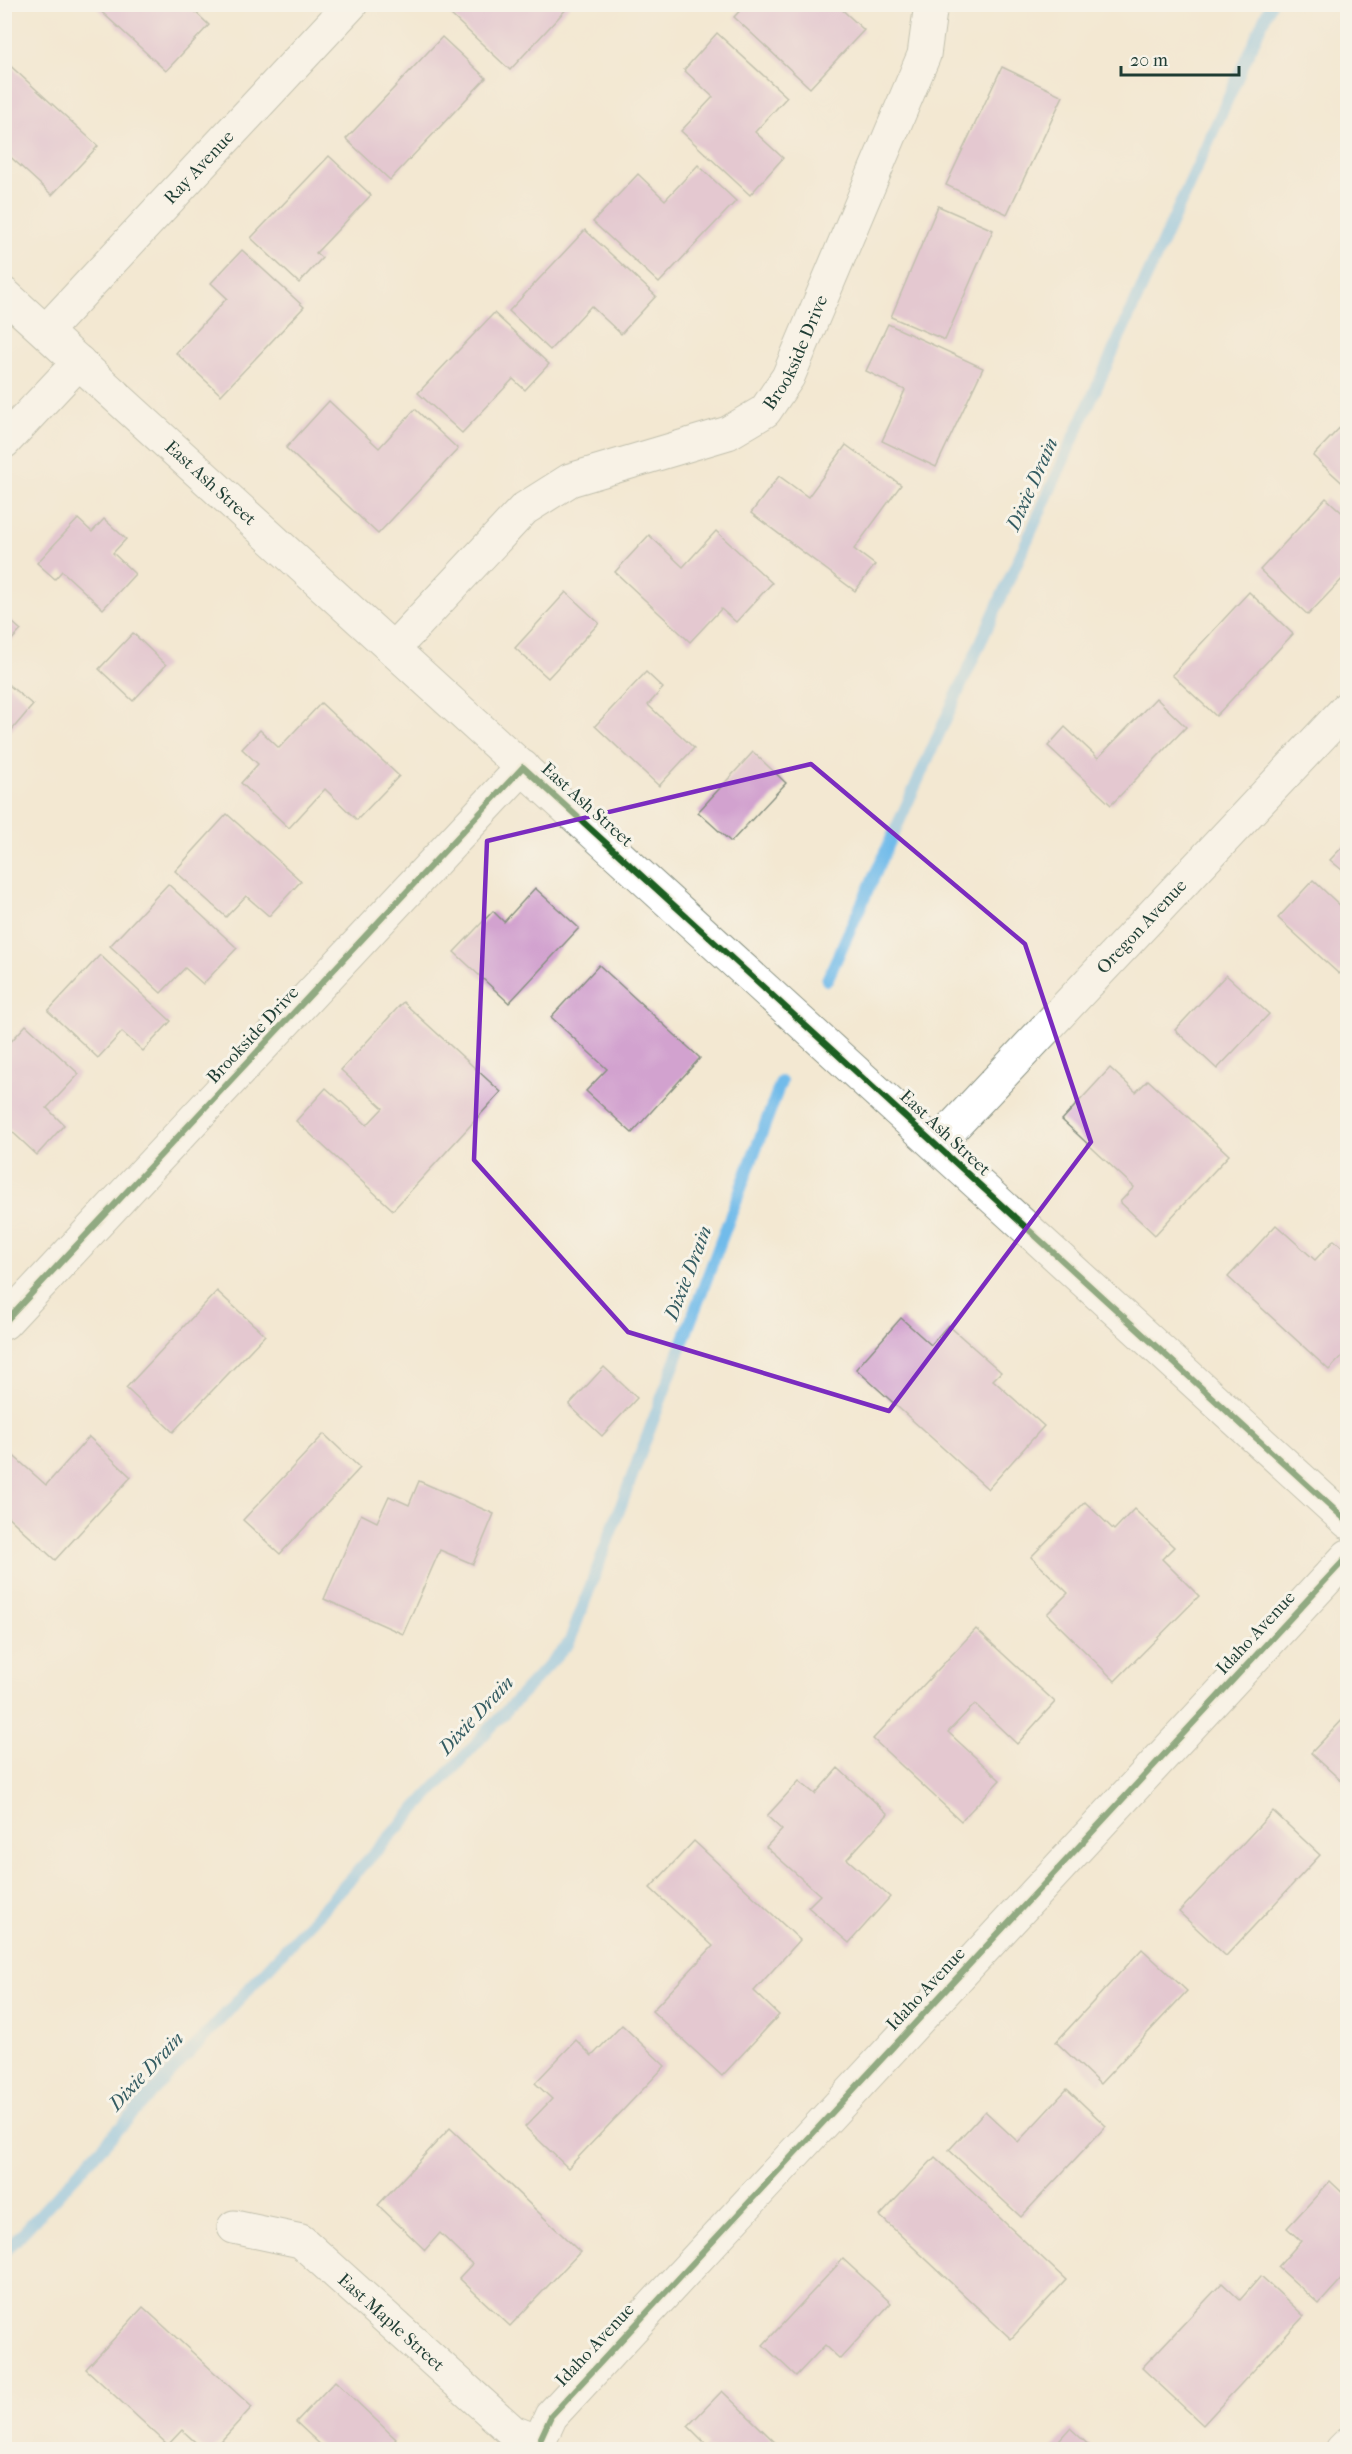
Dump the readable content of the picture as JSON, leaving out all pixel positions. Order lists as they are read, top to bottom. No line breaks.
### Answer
{"streets":{"street":["Ray Avenue","Brookside Drive","East Ash Street","Oregon Avenue","Idaho Avenue","East Maple Street"]},"crossings":[["Ray Avenue","East Ash Street"],["Brookside Drive","East Ash Street"],["East Ash Street","Oregon Avenue"],["Idaho Avenue","East Maple Street"]],"water":["Dixie Drain"],"scale_bar":"20 m"}
